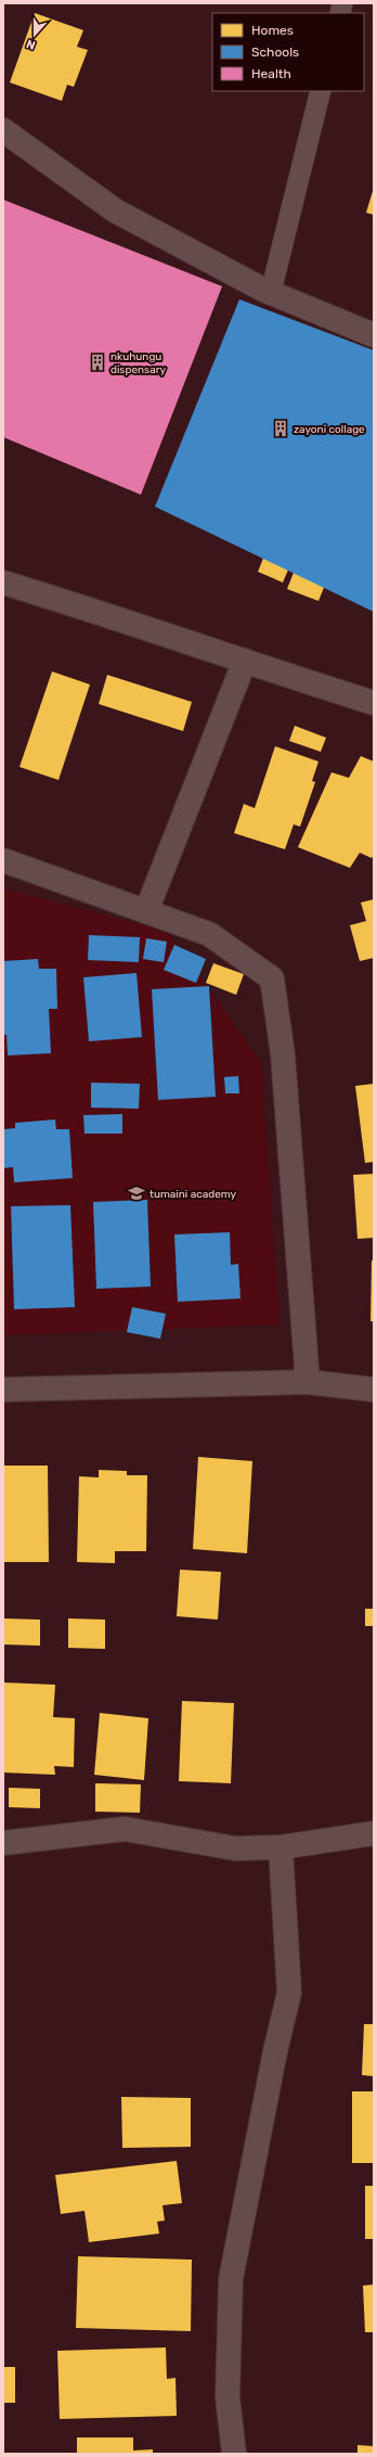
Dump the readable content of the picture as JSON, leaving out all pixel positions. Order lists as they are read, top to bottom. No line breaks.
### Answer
{"places":{"building":["nkuhungu dispensary","zayoni collage"],"school or university":["tumaini academy"]},"legend":["Homes","Schools","Health"],"north":"bottom"}
